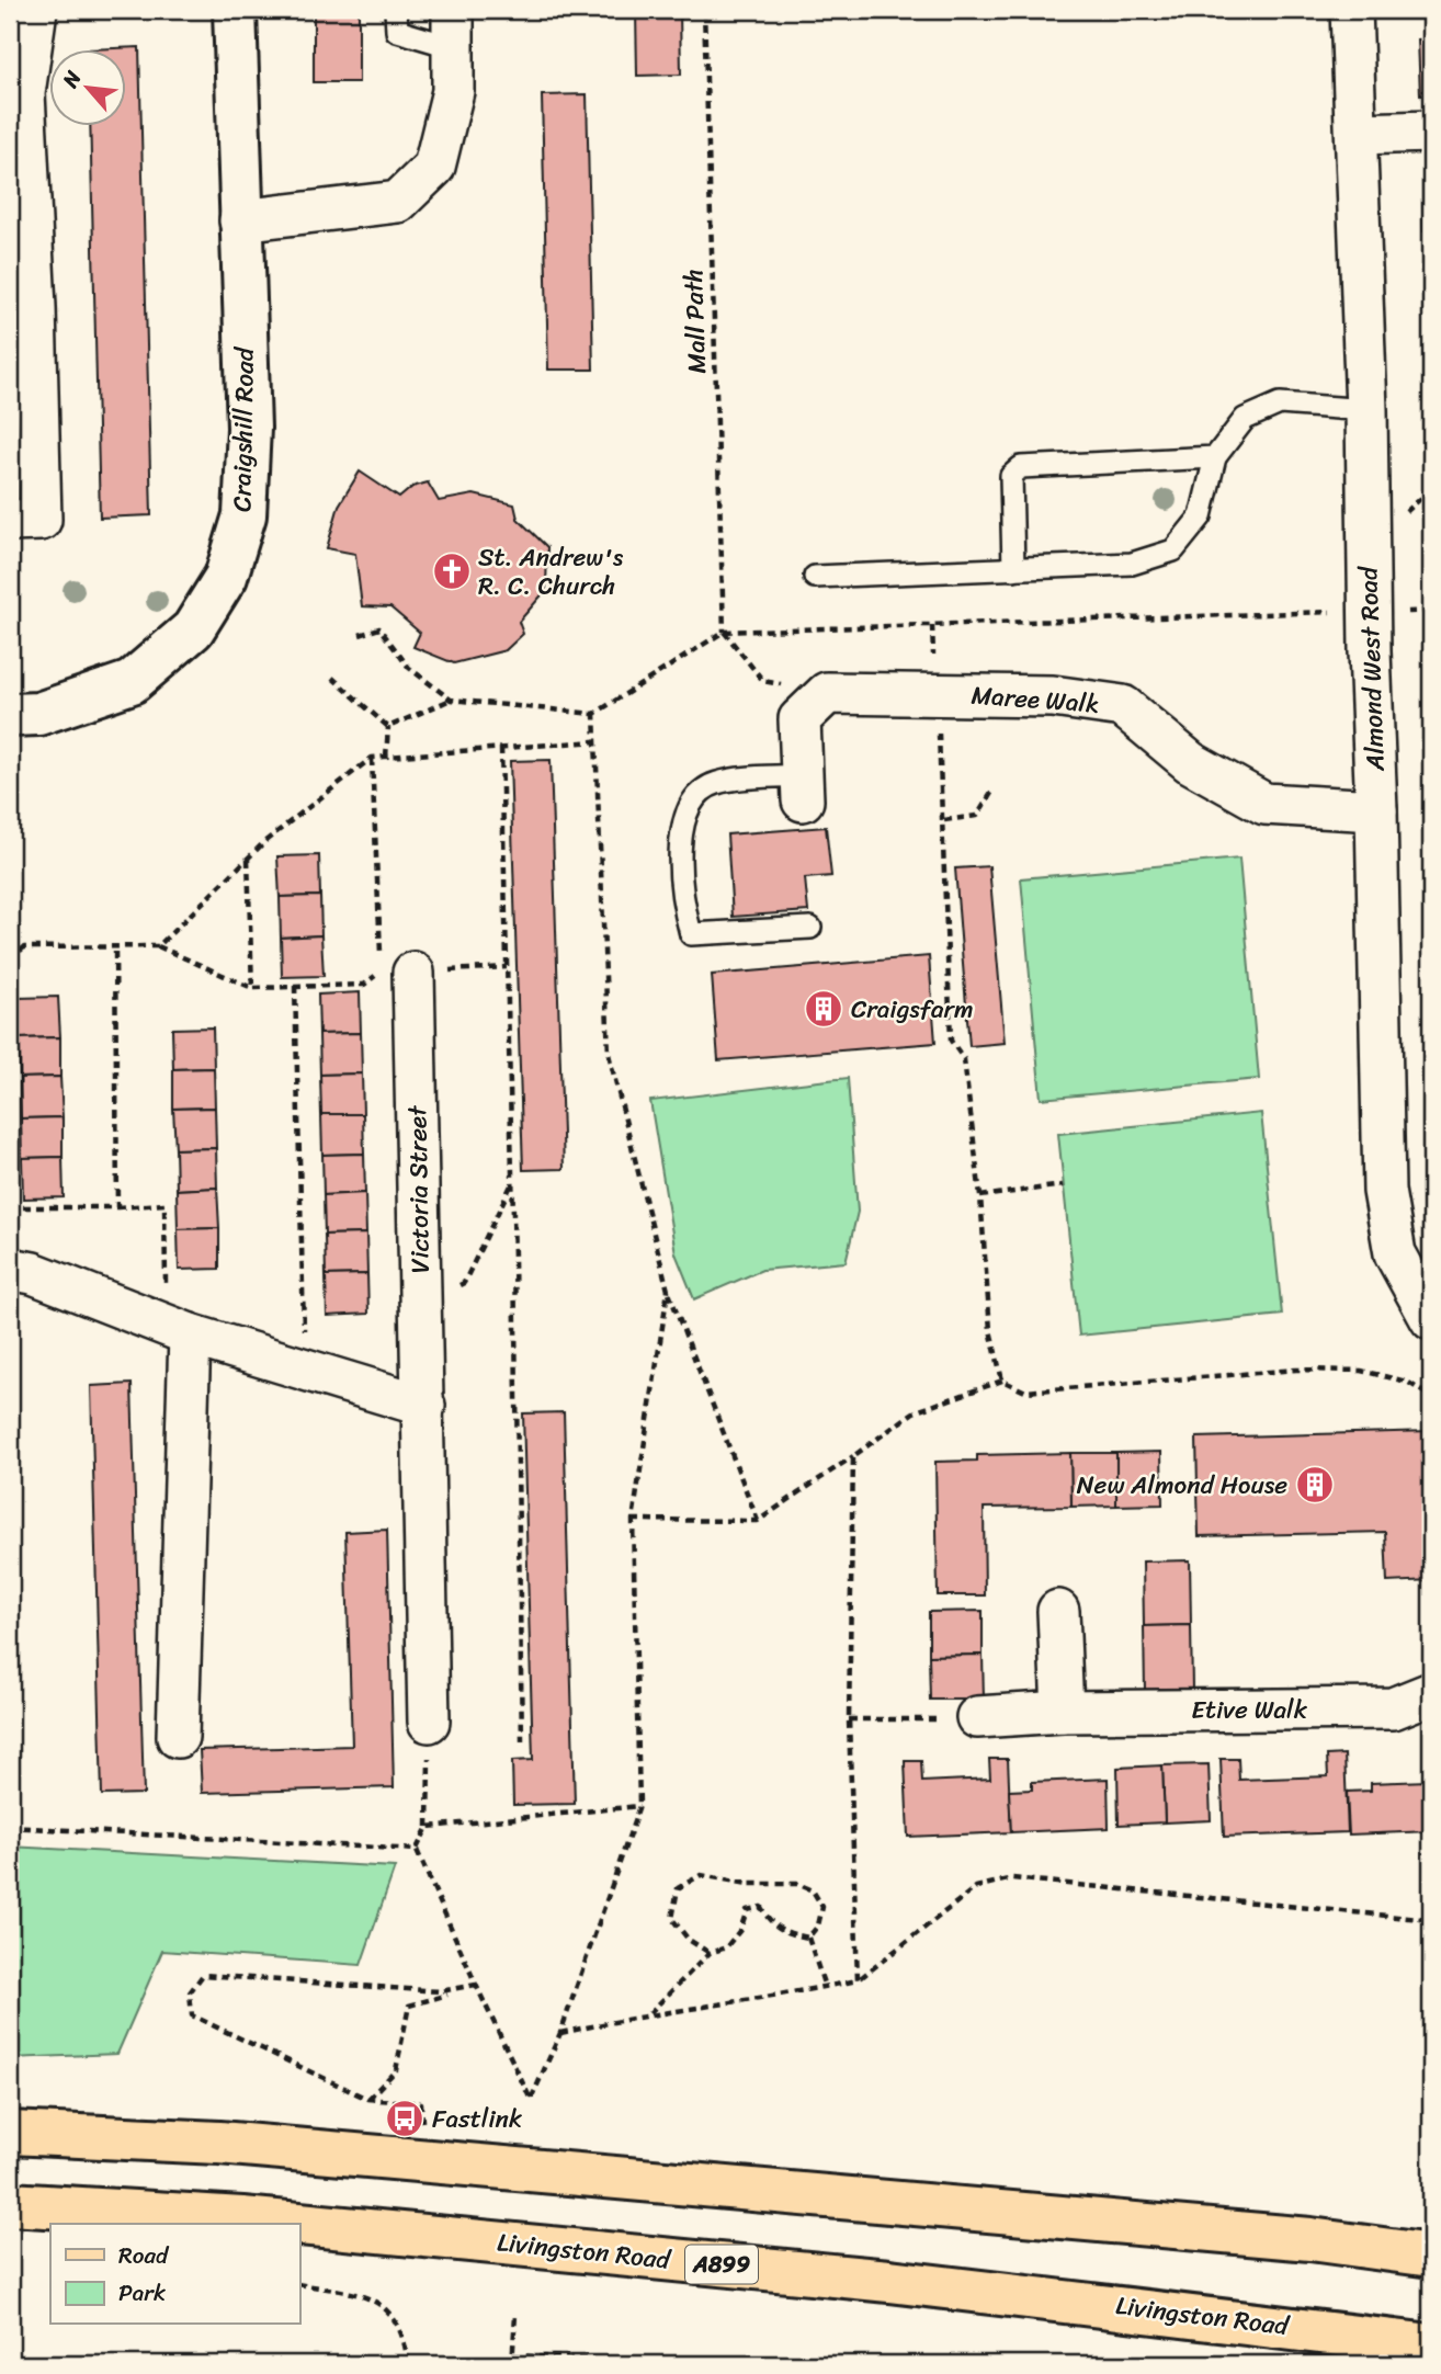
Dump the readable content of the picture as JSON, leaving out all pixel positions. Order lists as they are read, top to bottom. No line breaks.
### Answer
{"streets":{"main road":["Livingston Road","A899"],"street":["Craigshill Road","Almond West Road","Maree Walk","Victoria Street","Etive Walk"],"path":["Mall Path"]},"crossings":[["Almond West Road","Maree Walk"]],"places":{"church":["St. Andrew's R. C. Church"],"building":["Craigsfarm","New Almond House"],"bus stop":["Fastlink"]},"legend":["Road","Park"],"north":"top left"}
